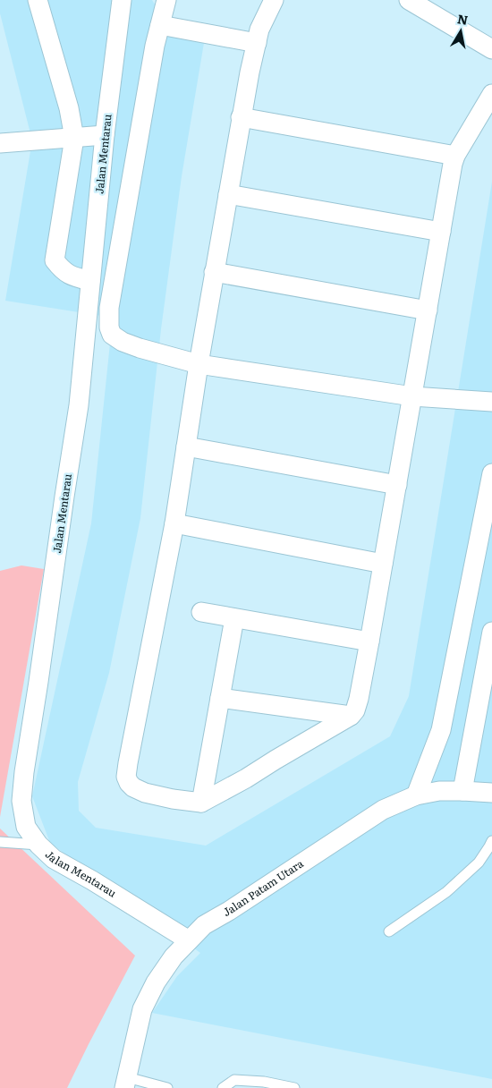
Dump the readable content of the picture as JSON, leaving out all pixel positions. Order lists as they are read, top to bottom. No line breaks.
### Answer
{"streets":{"street":["Jalan Mentarau","Jalan Patam Utara"]},"crossings":[["Jalan Mentarau","Jalan Patam Utara"]],"north":"top"}
